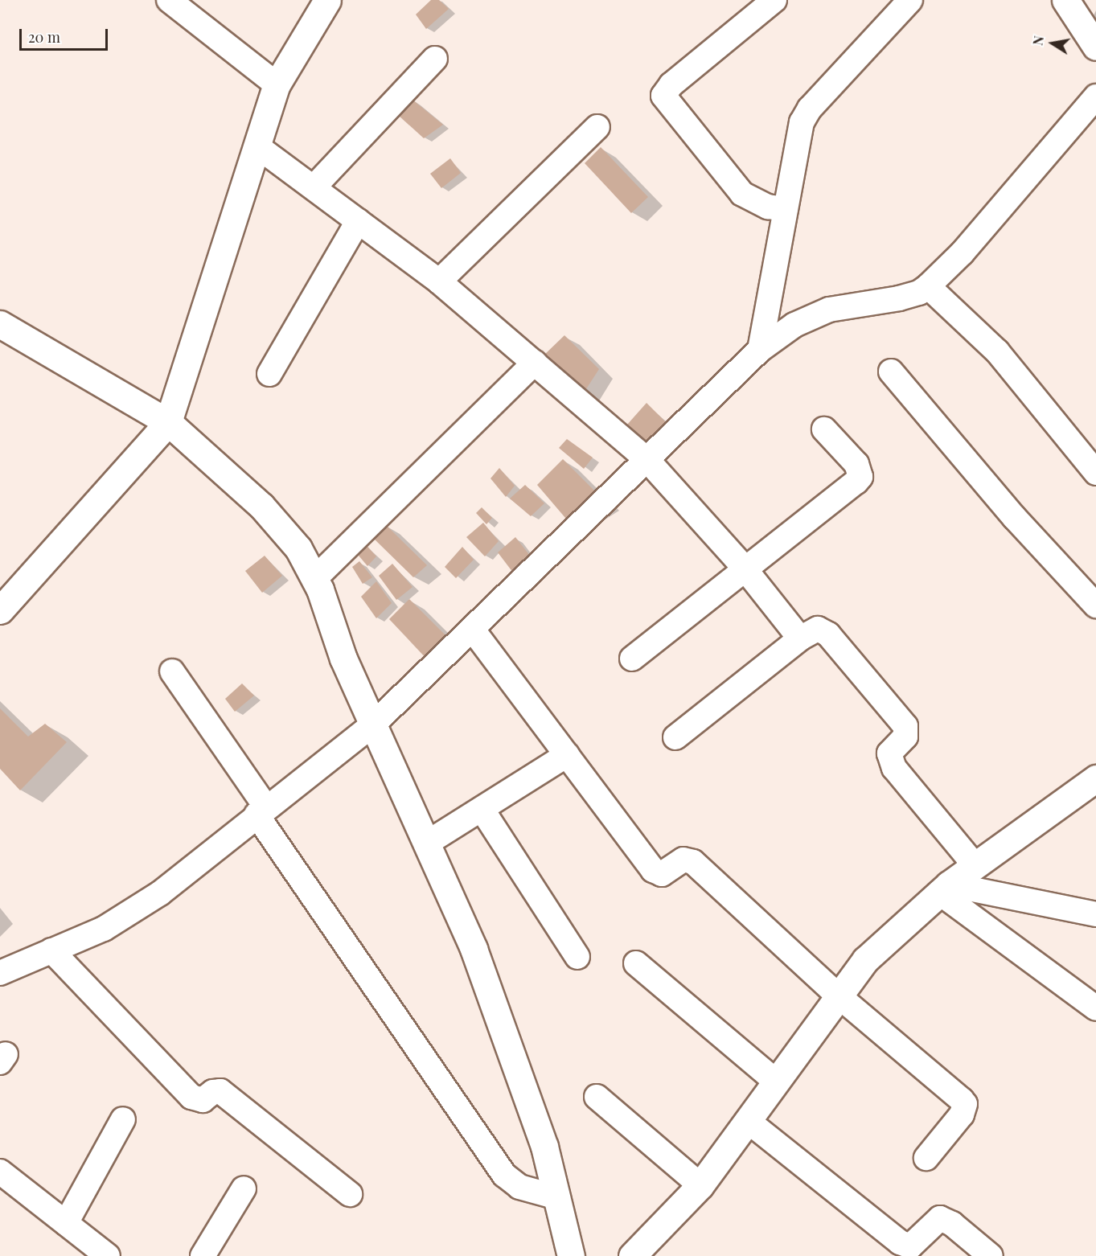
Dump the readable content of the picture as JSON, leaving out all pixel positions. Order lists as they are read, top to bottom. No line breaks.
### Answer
{"scale_bar":"20 m","north":"left"}
